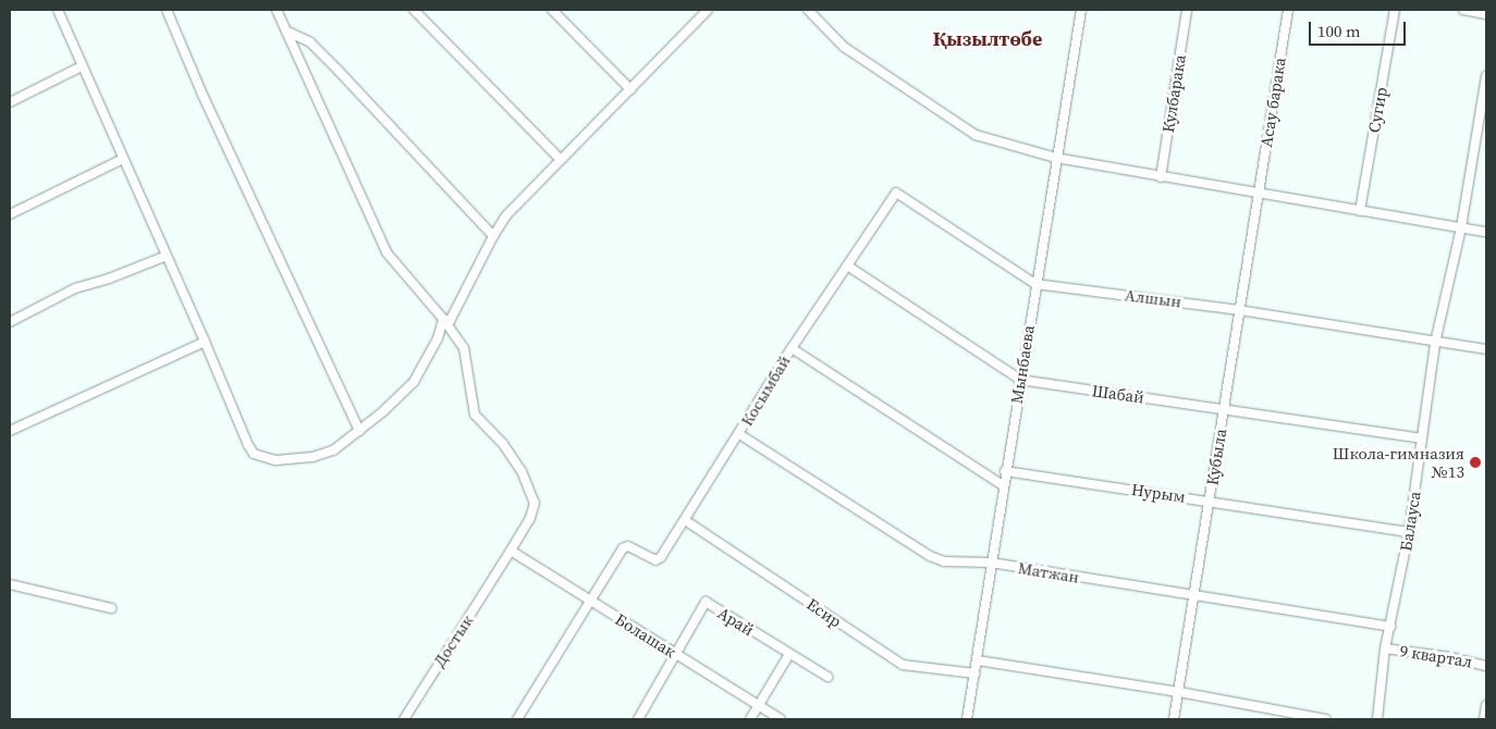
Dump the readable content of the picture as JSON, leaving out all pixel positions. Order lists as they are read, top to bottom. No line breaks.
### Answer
{"streets":{"street":["Кулбарака","Асау барака","Сугир","Алшын","Мынбаева","Косымбай","Шабай","Кубыла","Нурым","Балауса","Матжан","Есир","Арай","Болашак","Достык","9 квартал"]},"crossings":[["Асау барака","Кубыла"],["Алшын","Мынбаева"],["Алшын","Косымбай"],["Алшын","Кубыла"],["Алшын","Балауса"],["Мынбаева","Шабай"],["Мынбаева","Нурым"],["Мынбаева","Матжан"],["Мынбаева","Есир"],["Косымбай","Шабай"],["Косымбай","Матжан"],["Косымбай","Есир"],["Косымбай","Болашак"],["Шабай","Кубыла"],["Шабай","Балауса"],["Кубыла","Нурым"],["Кубыла","Матжан"],["Нурым","Балауса"],["Балауса","Матжан"],["Балауса","9 квартал"],["Арай","Болашак"],["Болашак","Достык"]],"districts":["Қызылтөбе"],"places":["Школа-гимназия №13"],"scale_bar":"100 m"}
